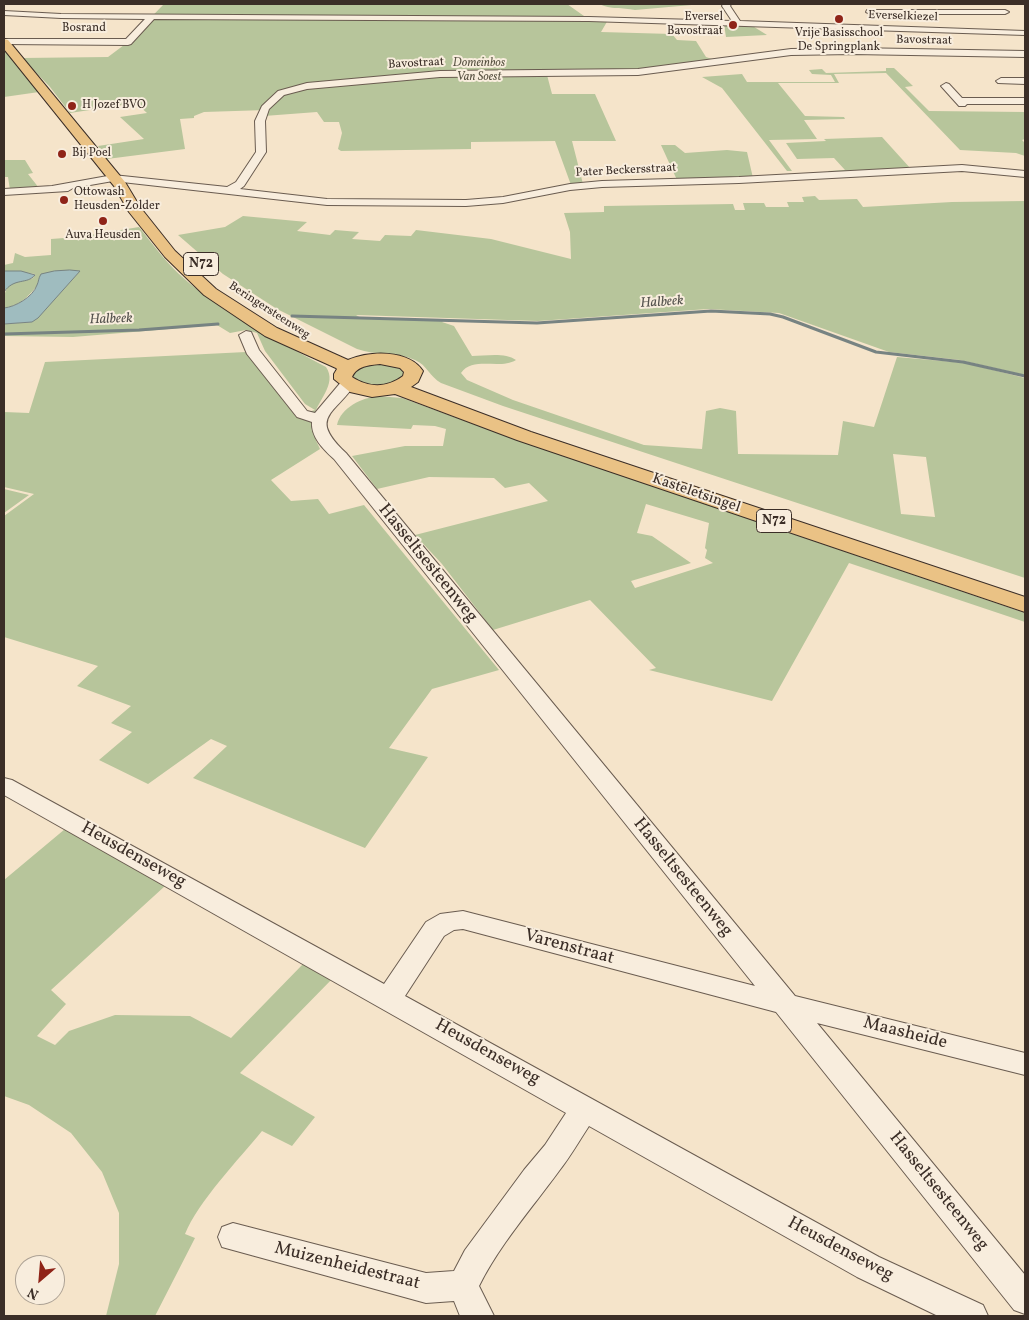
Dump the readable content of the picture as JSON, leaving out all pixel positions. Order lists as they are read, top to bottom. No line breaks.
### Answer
{"streets":{"main road":["N72","Beringersteenweg","Kasteletsingel","Hasseltsesteenweg"],"street":["Everselkiezel","Bosrand","Bavostraat","Pater Beckersstraat","Heusdenseweg","Varenstraat","Maasheide","Muizenheidestraat"]},"crossings":[["Everselkiezel","Bosrand"],["Bosrand","Beringersteenweg"],["Bavostraat","Pater Beckersstraat"],["Pater Beckersstraat","Beringersteenweg"],["N72","Beringersteenweg"],["N72","Kasteletsingel"],["N72","Hasseltsesteenweg"],["Kasteletsingel","Hasseltsesteenweg"],["Hasseltsesteenweg","Varenstraat"],["Hasseltsesteenweg","Maasheide"],["Heusdenseweg","Varenstraat"],["Varenstraat","Maasheide"]],"water":["Halbeek"],"parks":["Domeinbos Van Soest"],"places":["Vrije Basisschool De Springplank","Eversel Bavostraat","H Jozef BVO","Bij Poel","Ottowash Heusden-Zolder","Auva Heusden"],"north":"bottom left"}
